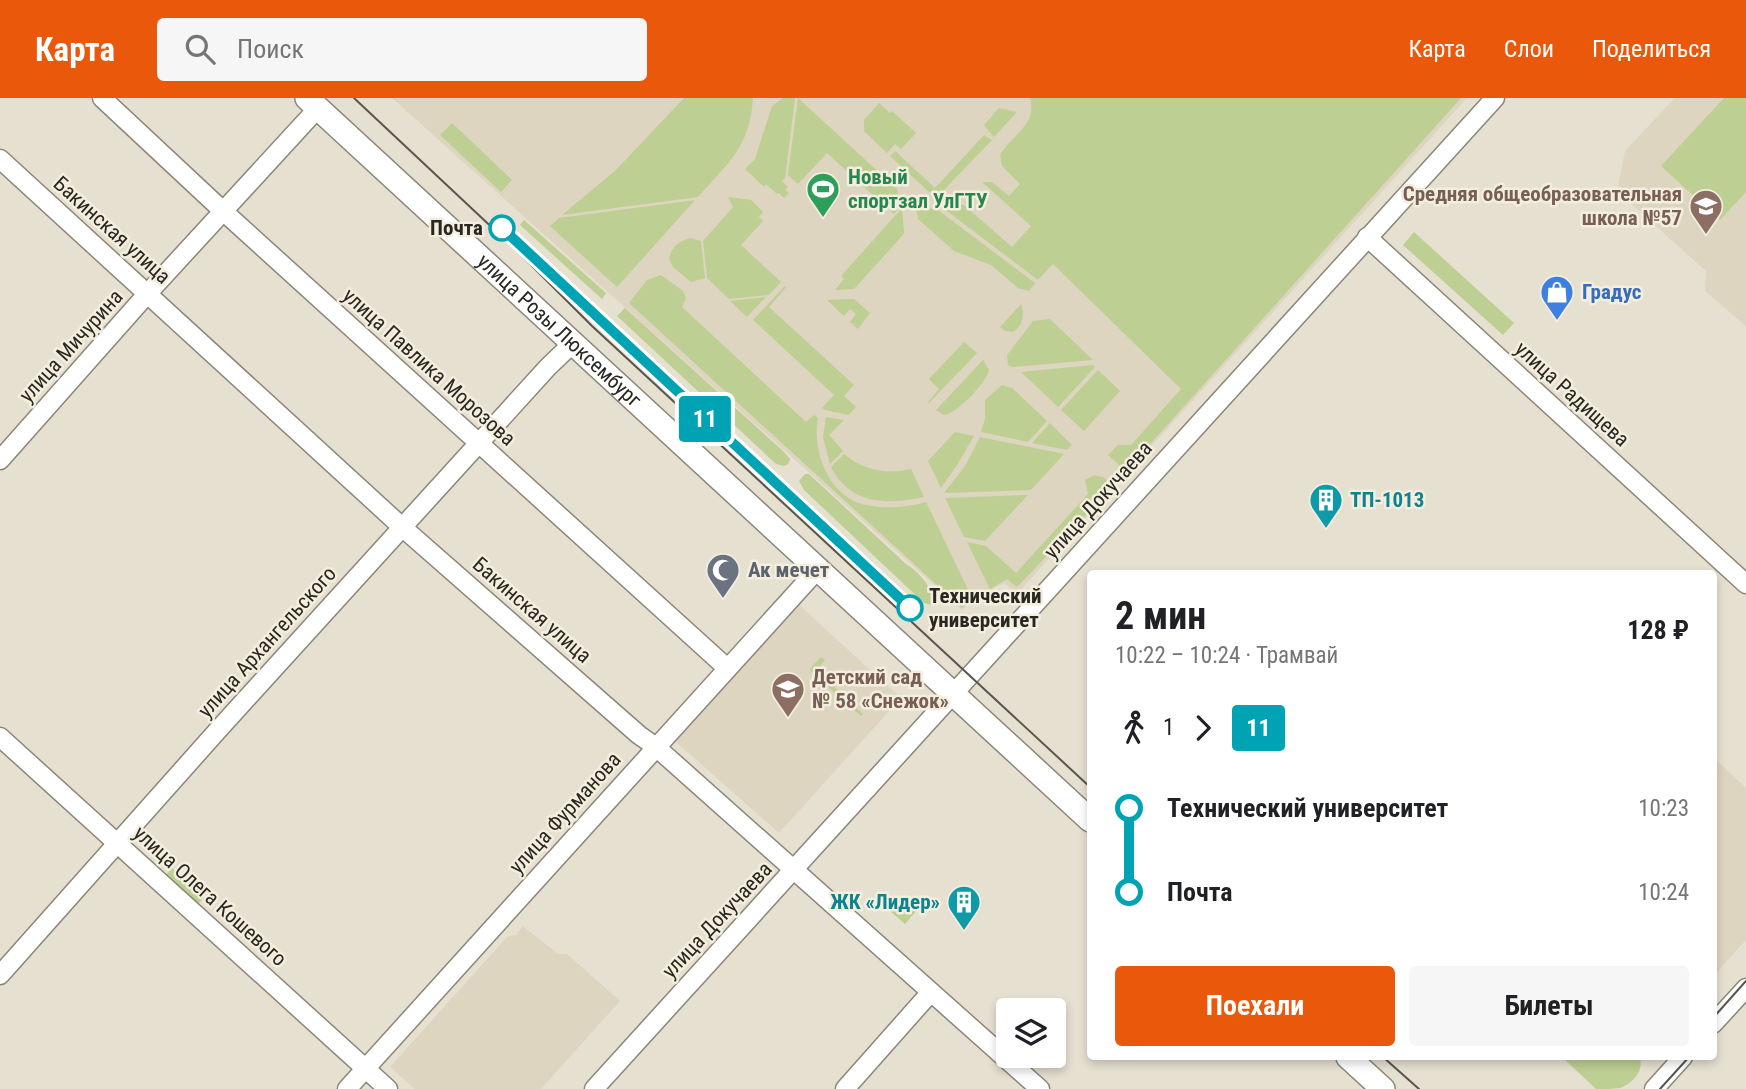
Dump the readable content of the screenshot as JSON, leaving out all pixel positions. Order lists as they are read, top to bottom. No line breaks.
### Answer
{"streets":{"main road":["улица Розы Люксембург"],"street":["Бакинская улица","улица Мичурина","улица Павлика Морозова","улица Радищева","улица Докучаева","улица Архангельского","улица Фурманова","улица Олега Кошевого"]},"crossings":[["Бакинская улица","улица Мичурина"],["Бакинская улица","улица Докучаева"],["Бакинская улица","улица Архангельского"],["Бакинская улица","улица Фурманова"],["улица Розы Люксембург","улица Мичурина"],["улица Розы Люксембург","улица Докучаева"],["улица Розы Люксембург","улица Архангельского"],["улица Розы Люксембург","улица Фурманова"],["улица Мичурина","улица Павлика Морозова"],["улица Павлика Морозова","улица Архангельского"],["улица Павлика Морозова","улица Фурманова"],["улица Радищева","улица Докучаева"],["улица Архангельского","улица Олега Кошевого"],["улица Фурманова","улица Олега Кошевого"]],"places":{"sports":["Новый спортзал УлГТУ"],"other":["Почта","Технический университет"],"school or university":["Средняя общеобразовательная школа №57","Детский сад № 58 «Снежок»"],"shop":["Градус"],"building":["ТП-1013","ЖК «Лидер»"],"mosque":["Ак мечет"]},"lines":["tram line 11"],"page":{"header":"Карта","search":"Поиск","nav":["Карта","Слои","Поделиться"],"on_map":"11","heading":["2 мин","10:22 – 10:24 · Трамвай","128 ₽"],"legs":["1","11"],"list":[{"name":"Технический университет","value":"10:23"},{"name":"Почта","value":"10:24"}],"buttons":["Поехали","Билеты"]}}
